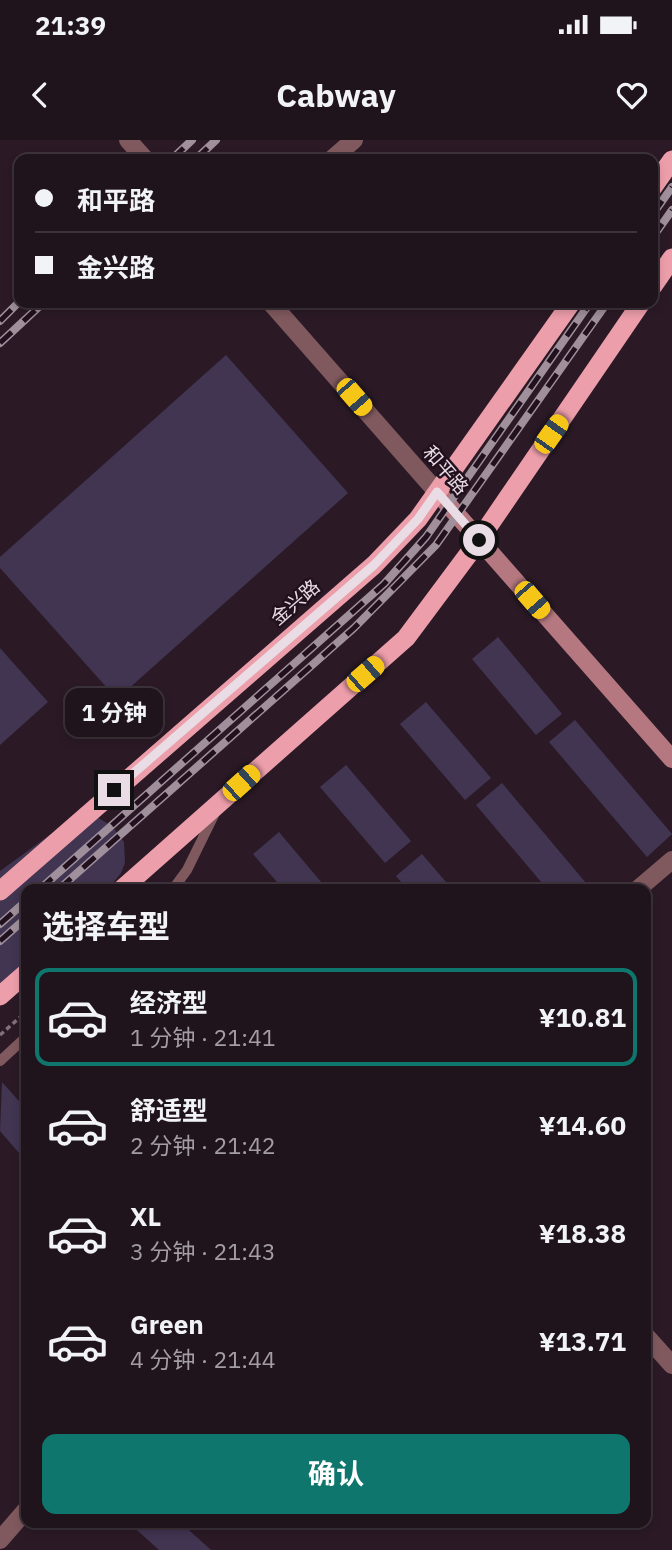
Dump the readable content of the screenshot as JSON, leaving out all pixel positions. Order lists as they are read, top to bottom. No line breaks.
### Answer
{"streets":{"highway":["金兴路"],"main road":["和平路"]},"crossings":[["和平路","金兴路"]],"page":{"status":"21:39","header":"Cabway","banner":["和平路","金兴路"],"bubble":"1 分钟","heading":"选择车型","list":[{"name":"经济型","note":"1 分钟 · 21:41","value":"¥10.81"},{"name":"舒适型","note":"2 分钟 · 21:42","value":"¥14.60"},{"name":"XL","note":"3 分钟 · 21:43","value":"¥18.38"},{"name":"Green","note":"4 分钟 · 21:44","value":"¥13.71"}],"buttons":"确认"}}
